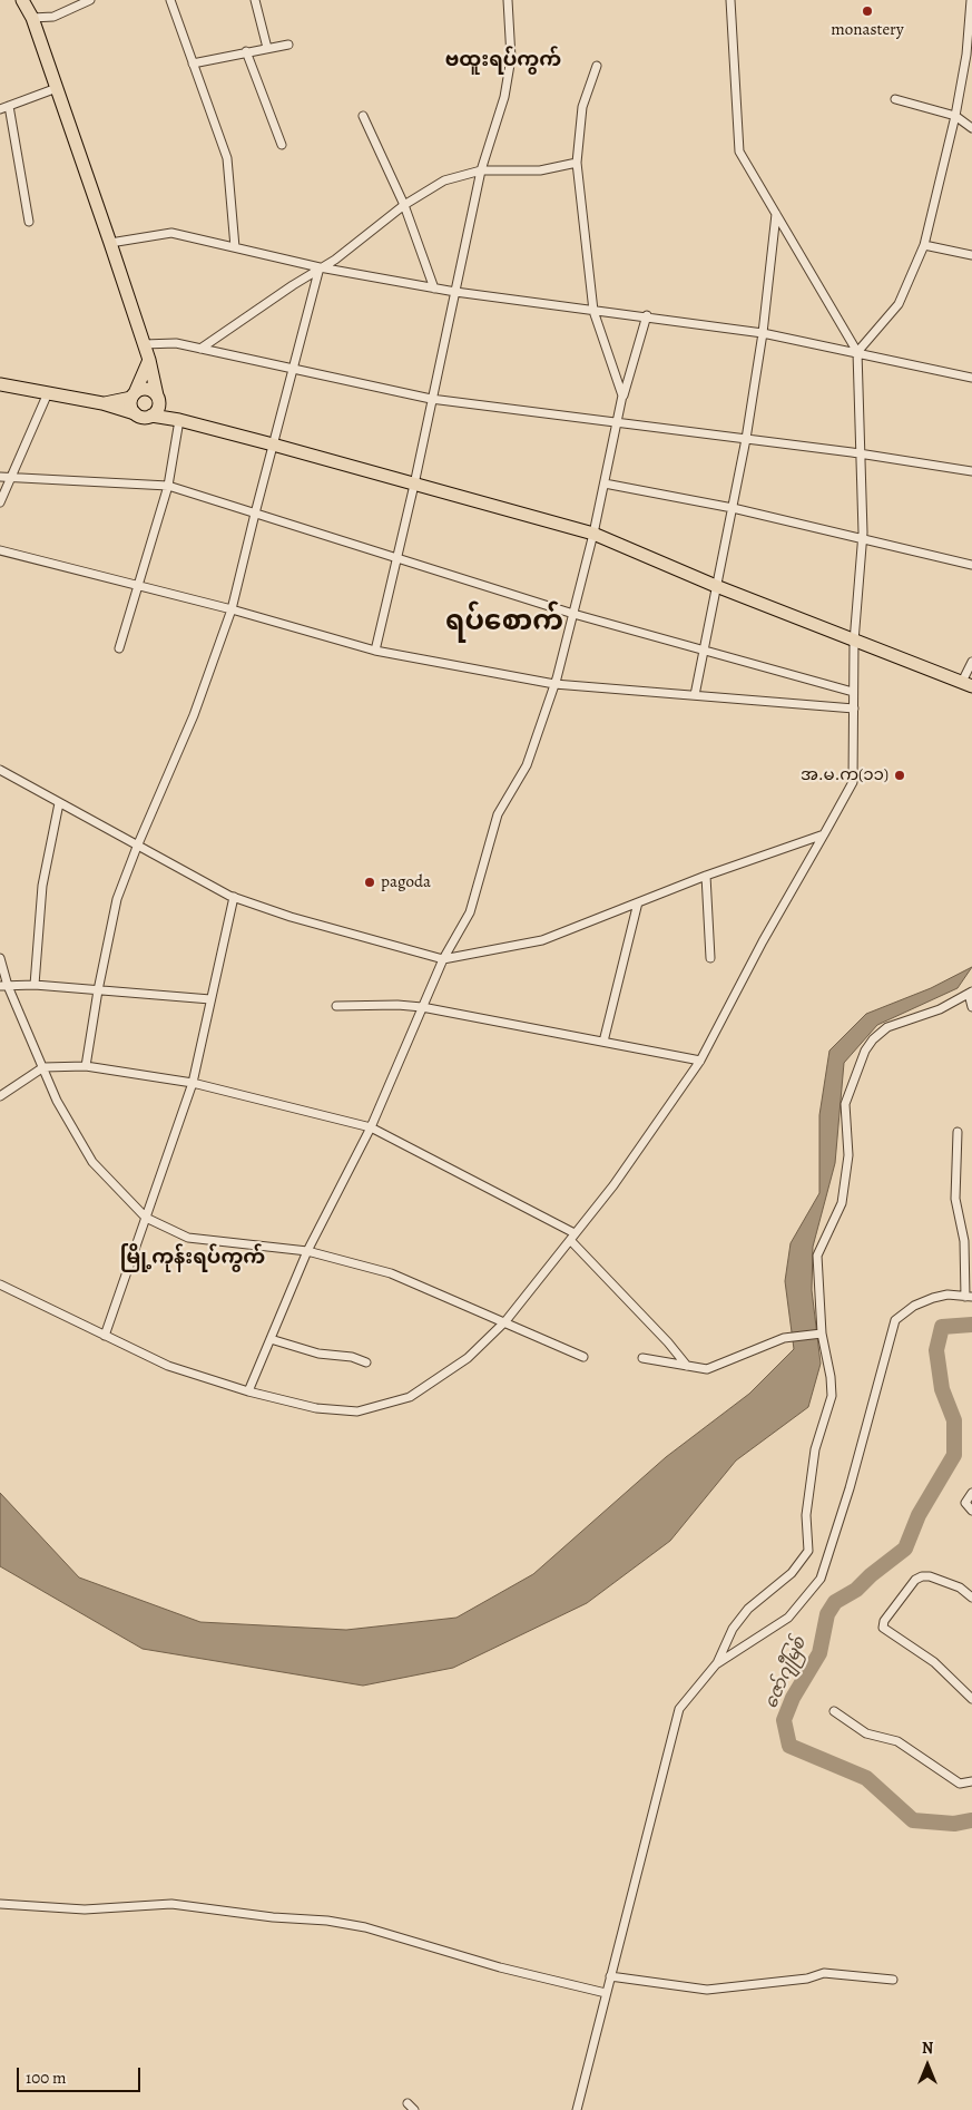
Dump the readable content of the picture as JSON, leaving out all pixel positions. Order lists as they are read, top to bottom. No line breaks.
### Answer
{"districts":["ဗထူးရပ်ကွက်","ရပ်စောက်","မြို့ကုန်းရပ်ကွက်"],"water":["ဇော်ဂျီမြစ်"],"places":["monastery","အ.မ.က(၁၁)","pagoda"],"scale_bar":"100 m","north":"top"}
